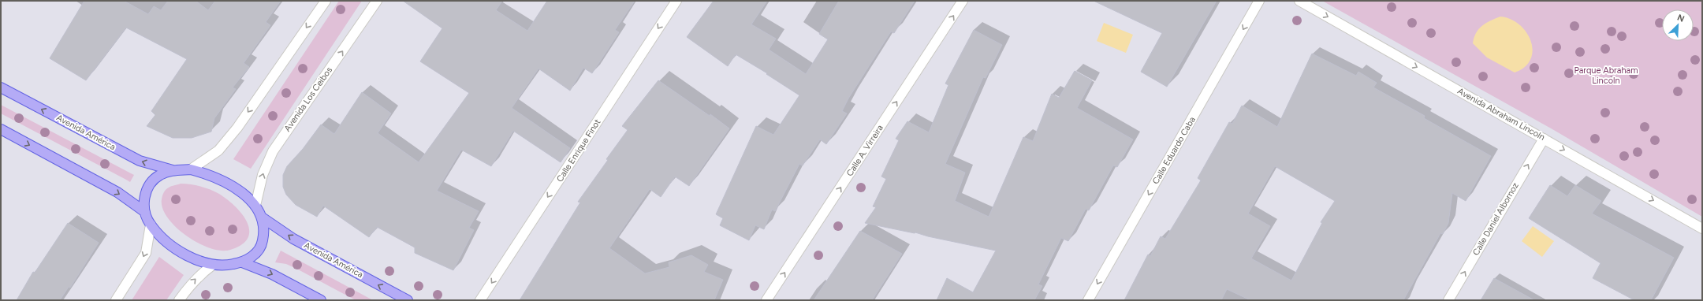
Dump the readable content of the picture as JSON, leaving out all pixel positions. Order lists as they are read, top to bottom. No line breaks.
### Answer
{"streets":{"main road":["Avenida América"],"street":["Avenida Los Ceibos","Avenida Abraham Lincoln","Calle Enrique Finot","Calle A. Virreira","Calle Eduardo Caba","Calle Daniel Albornoz"]},"crossings":[["Avenida Los Ceibos","Avenida América"],["Avenida Abraham Lincoln","Calle Daniel Albornoz"]],"one_way":["Avenida Abraham Lincoln","Calle Enrique Finot","Calle A. Virreira","Calle Eduardo Caba","Calle Daniel Albornoz"],"parks":["Parque Abraham Lincoln"],"north":"top right"}
